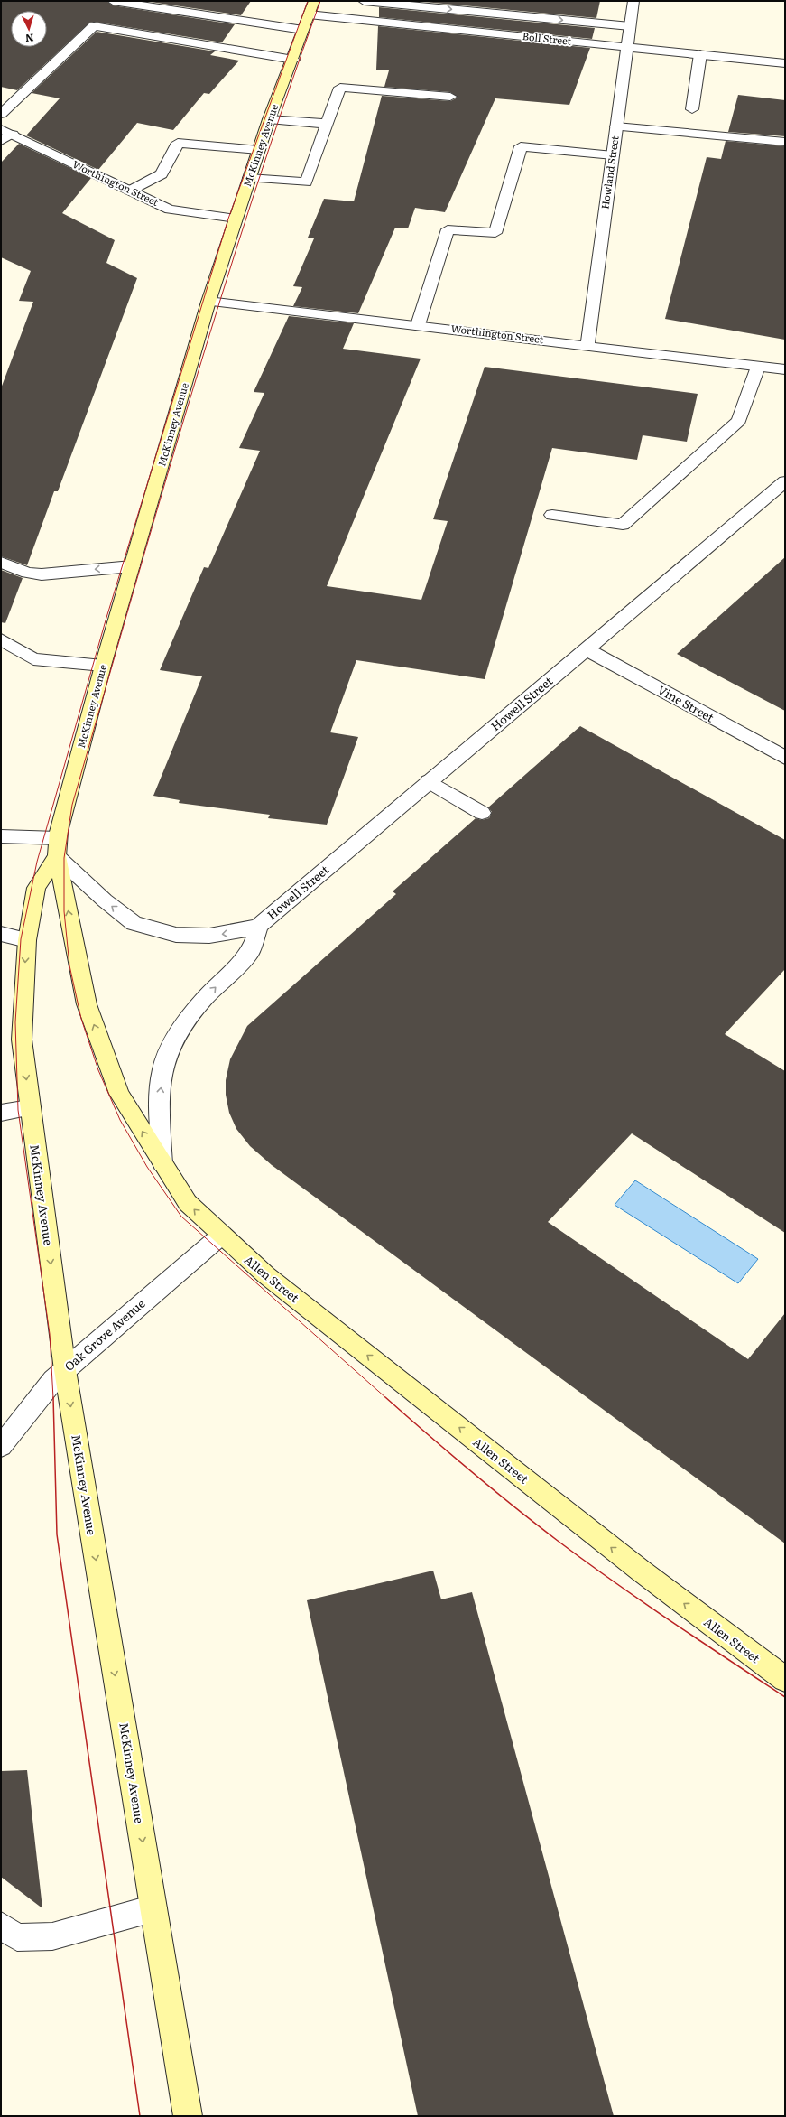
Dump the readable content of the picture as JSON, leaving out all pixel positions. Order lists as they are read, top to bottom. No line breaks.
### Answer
{"streets":{"street":["Boll Street","McKinney Avenue","Howland Street","Worthington Street","Howell Street","Vine Street","Allen Street","Oak Grove Avenue"]},"crossings":[["Boll Street","McKinney Avenue"],["Boll Street","Howland Street"],["McKinney Avenue","Worthington Street"],["McKinney Avenue","Howell Street"],["McKinney Avenue","Allen Street"],["McKinney Avenue","Oak Grove Avenue"],["Howland Street","Worthington Street"],["Howell Street","Vine Street"],["Allen Street","Oak Grove Avenue"]],"one_way":["Allen Street"],"north":"bottom"}
